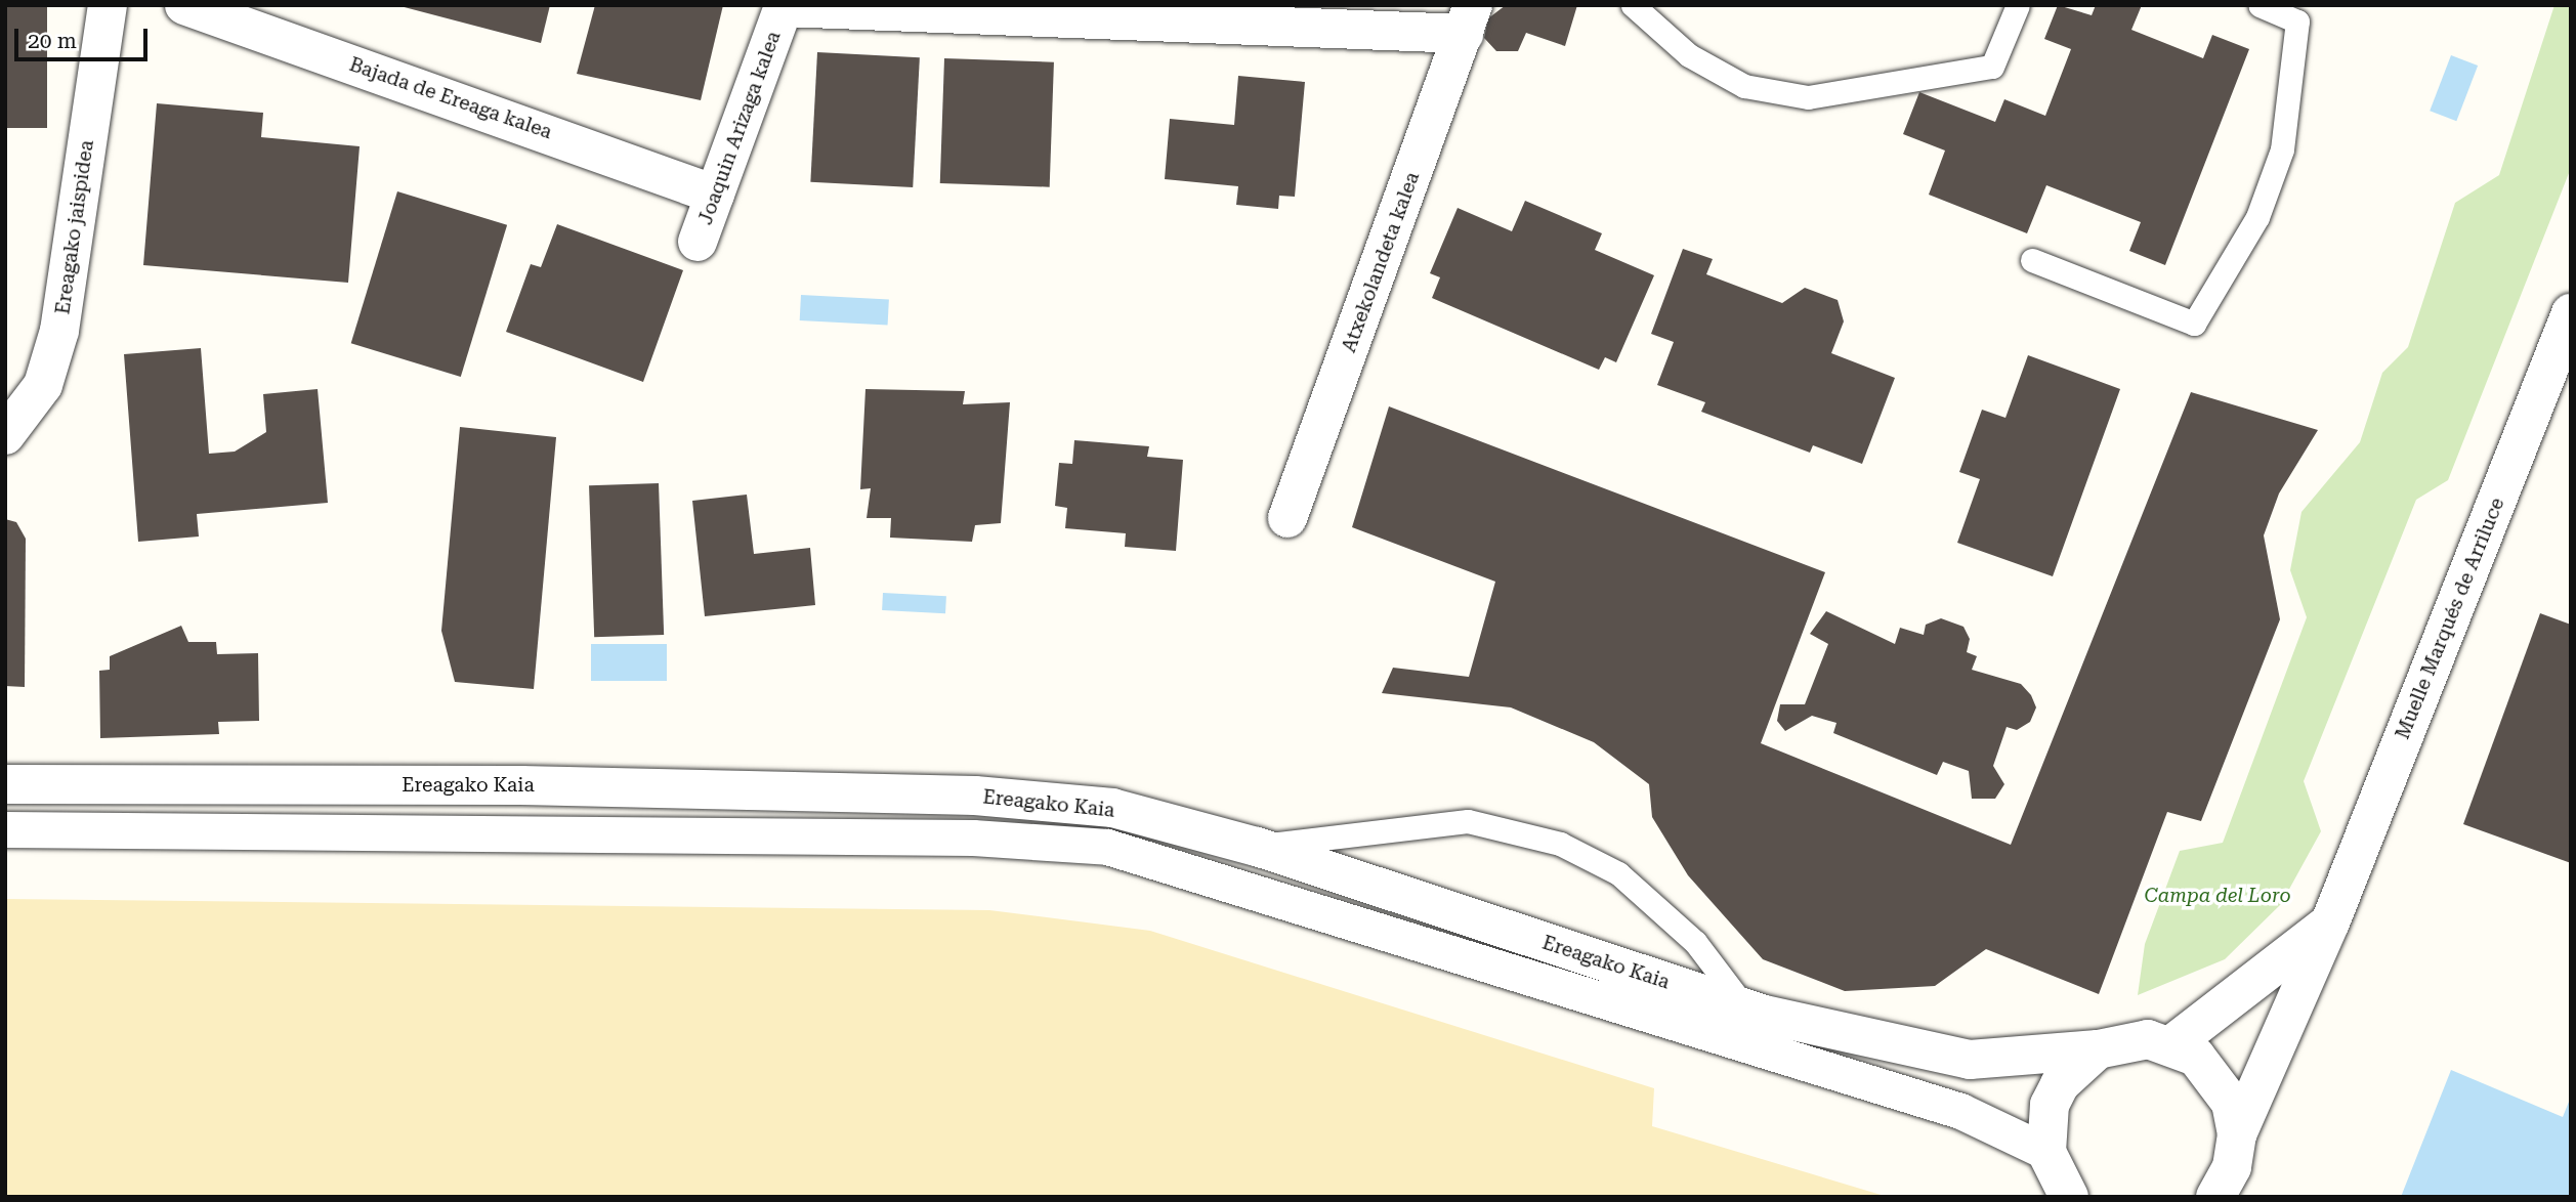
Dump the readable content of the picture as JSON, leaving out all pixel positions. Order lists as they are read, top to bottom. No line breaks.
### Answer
{"streets":{"street":["Bajada de Ereaga kalea","Joaquin Arizaga kalea","Ereagako jaispidea","Atxekolandeta kalea","Muelle Marqués de Arriluce","Ereagako Kaia"]},"crossings":[["Bajada de Ereaga kalea","Joaquin Arizaga kalea"],["Joaquin Arizaga kalea","Atxekolandeta kalea"]],"parks":["Campa del Loro"],"scale_bar":"20 m"}
